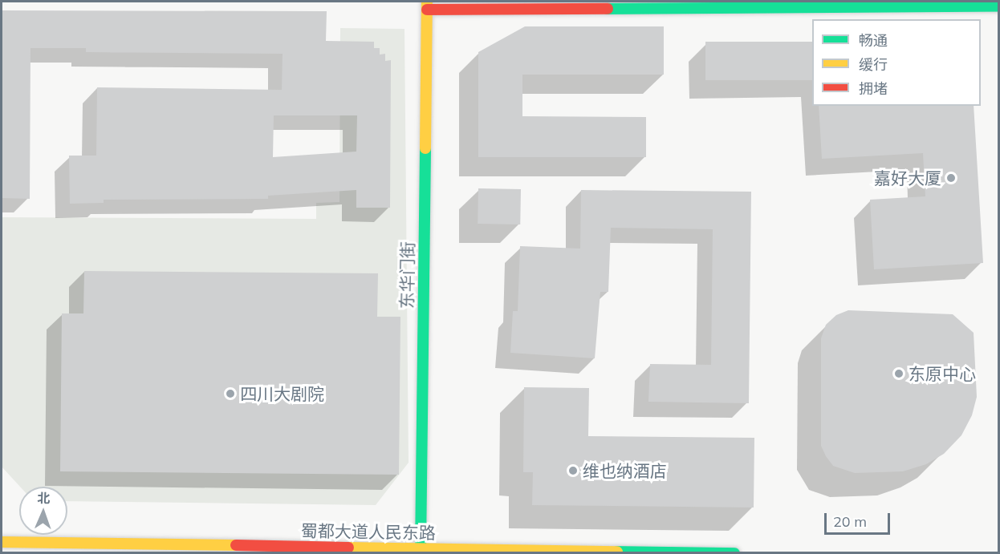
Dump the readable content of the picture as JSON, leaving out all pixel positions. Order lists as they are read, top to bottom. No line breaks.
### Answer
{"streets":{"street":["东华门街","蜀都大道人民东路"]},"crossings":[["东华门街","蜀都大道人民东路"]],"places":["嘉好大厦","东原中心","四川大剧院","维也纳酒店"],"legend":["畅通","缓行","拥堵"],"scale_bar":"20 m","north":"top"}
